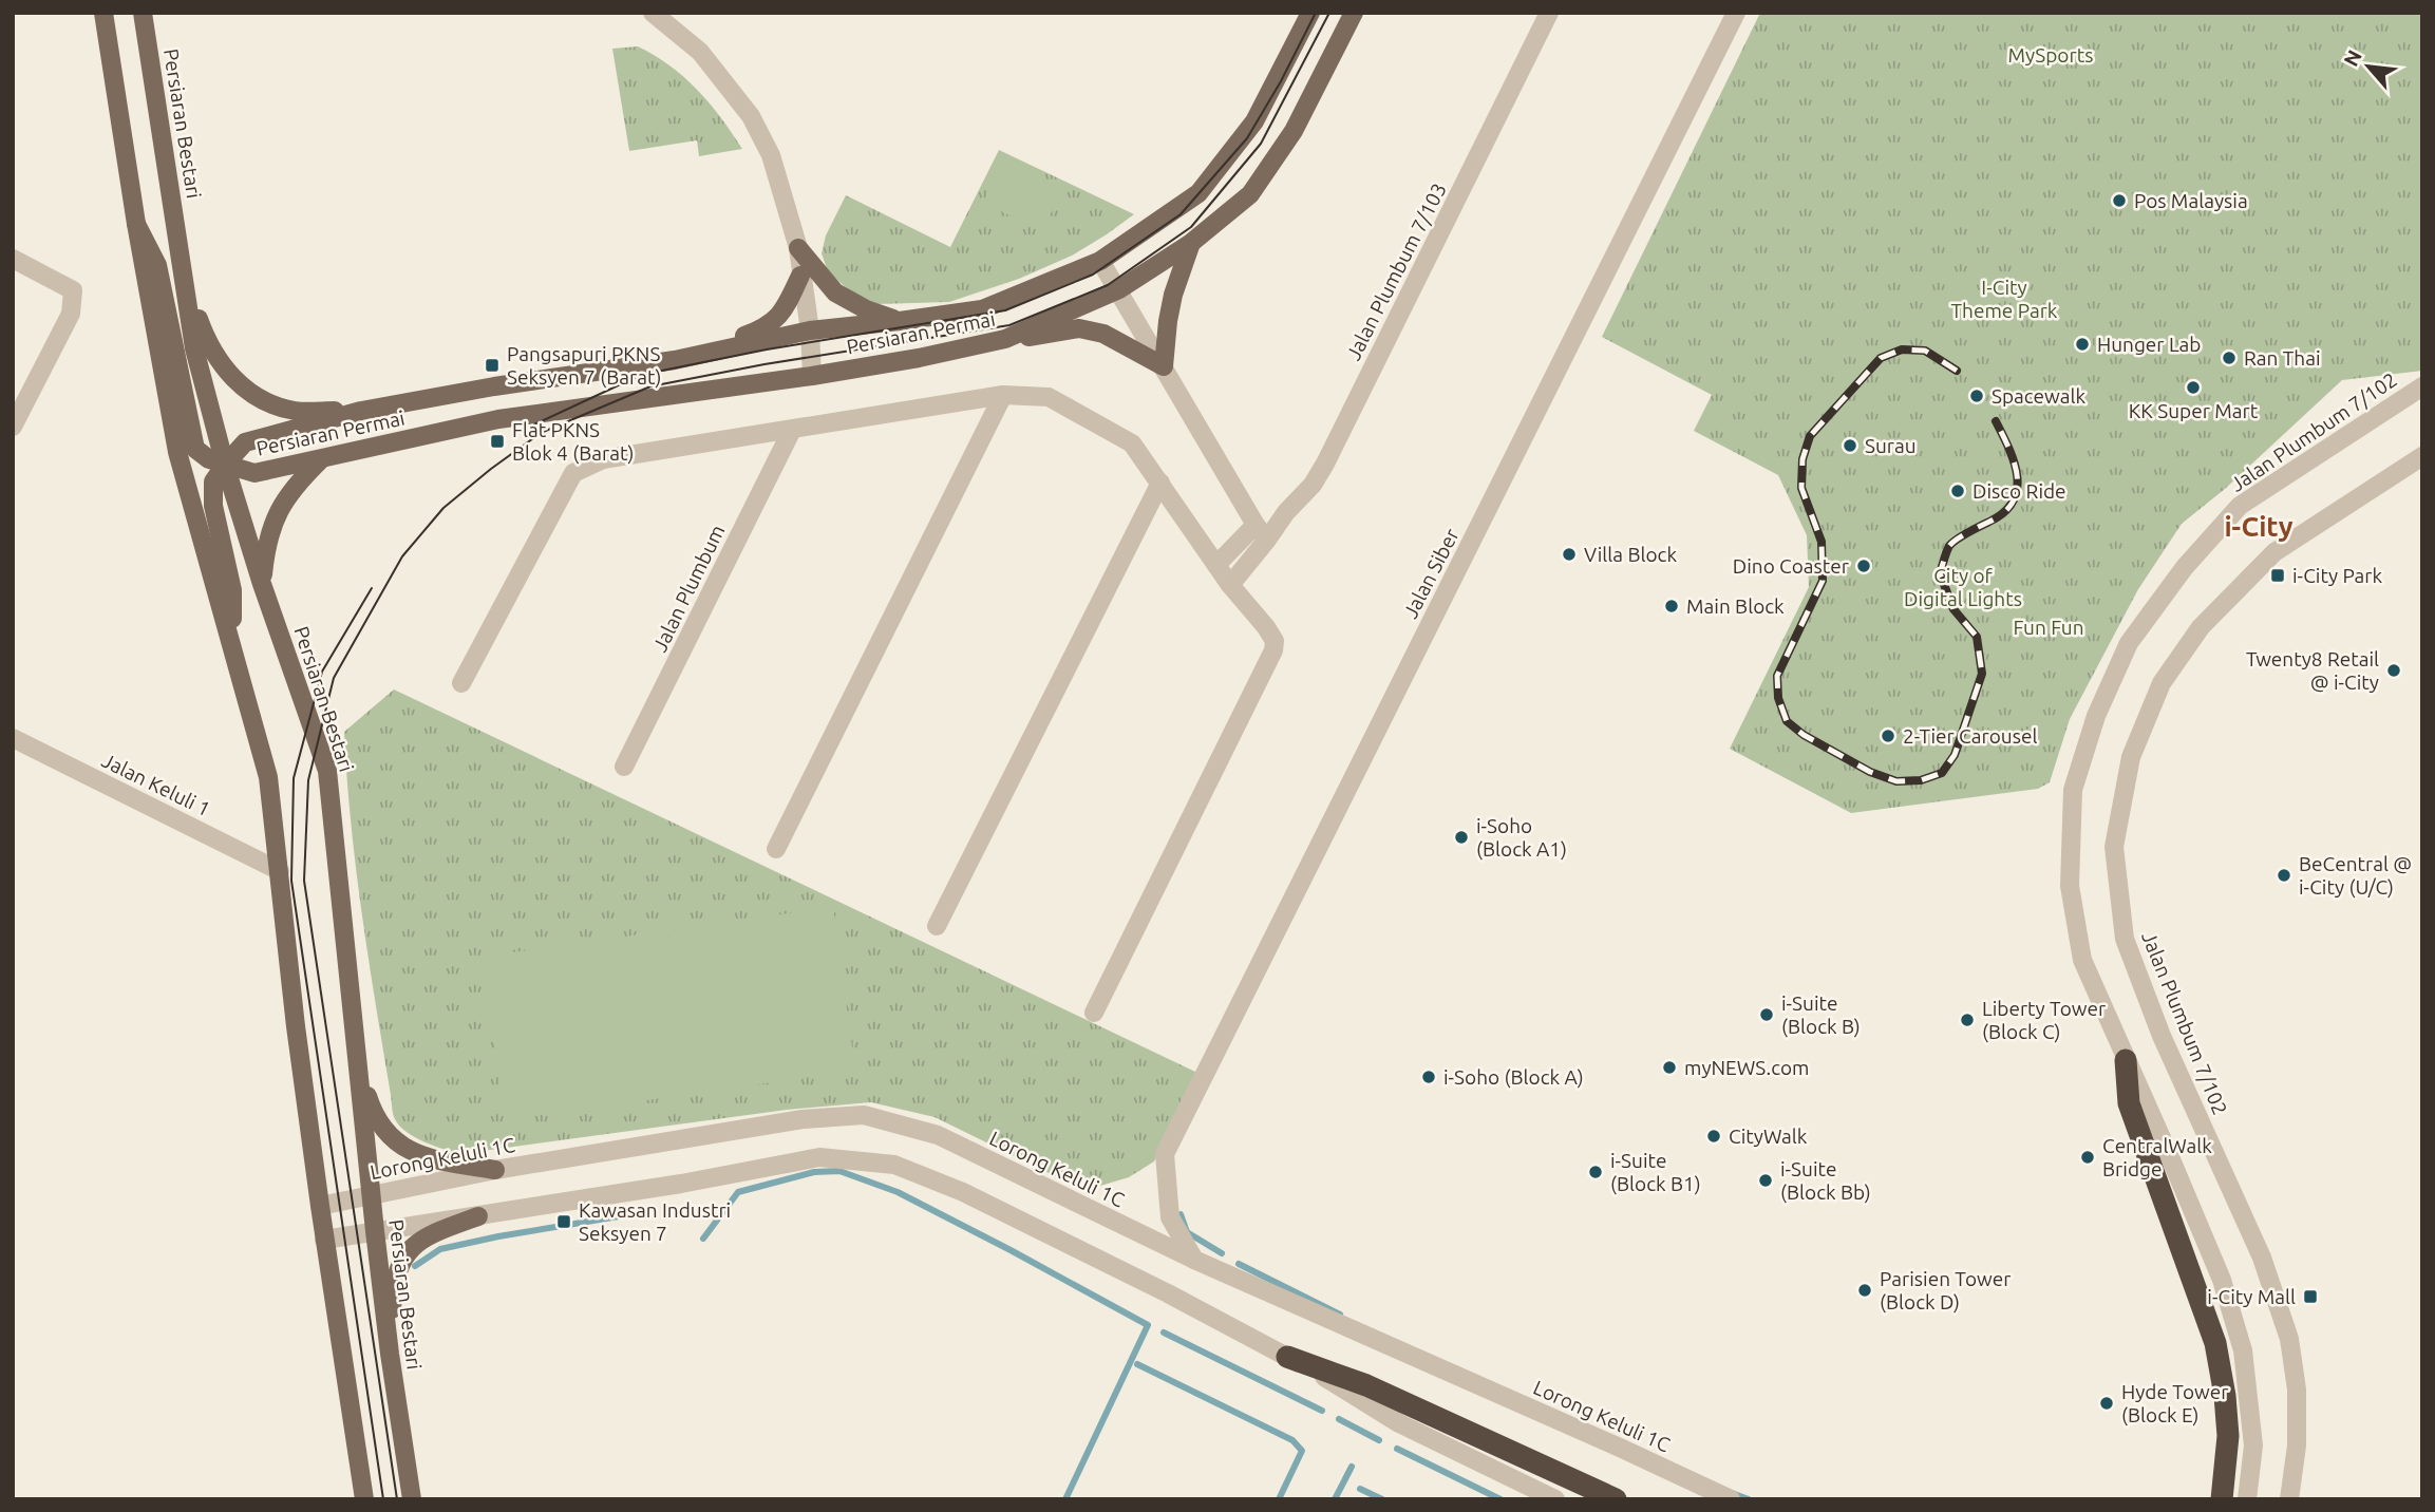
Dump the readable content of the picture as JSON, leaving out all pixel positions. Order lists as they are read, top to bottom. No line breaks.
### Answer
{"streets":{"main road":["Persiaran Bestari","Persiaran Permai"],"street":["Jalan Plumbum 7/103","Jalan Plumbum 7/102","Jalan Siber","Jalan Plumbum","Jalan Keluli 1","Lorong Keluli 1C"]},"crossings":[["Persiaran Bestari","Persiaran Permai"],["Persiaran Bestari","Lorong Keluli 1C"],["Jalan Siber","Lorong Keluli 1C"]],"districts":["i-City"],"parks":["MySports","I-City Theme Park","City of Digital Lights","Fun Fun"],"places":{"other":["Pos Malaysia","Hunger Lab","Ran Thai","KK Super Mart","Spacewalk","Surau","Disco Ride","Villa Block","Dino Coaster","Main Block","Twenty8 Retail @ i-City","2-Tier Carousel","i-Soho (Block A1)","BeCentral @ i-City (U/C)","i-Suite (Block B)","Liberty Tower (Block C)","myNEWS.com","i-Soho (Block A)","CityWalk","CentralWalk Bridge","i-Suite (Block B1)","i-Suite (Block Bb)","Parisien Tower (Block D)","Hyde Tower (Block E)"],"transit":["Pangsapuri PKNS Seksyen 7 (Barat)","Flat PKNS Blok 4 (Barat)","i-City Park","Kawasan Industri Seksyen 7","i-City Mall"]},"north":"top left"}
